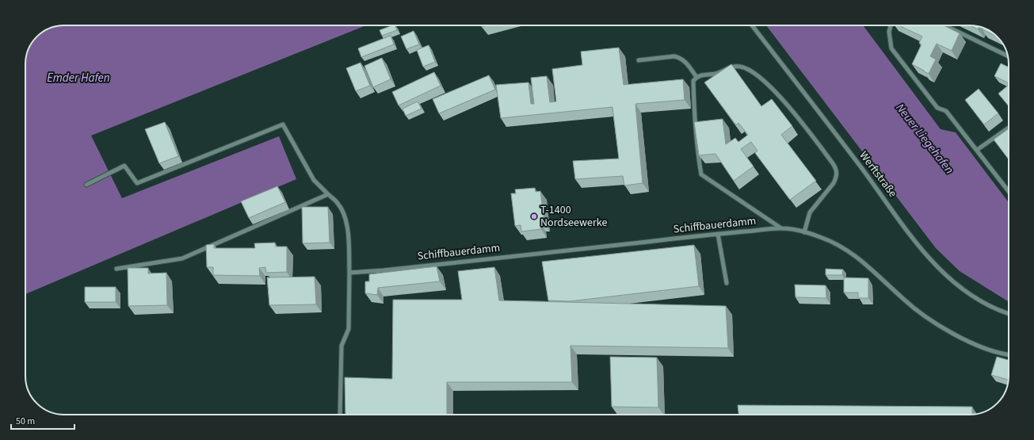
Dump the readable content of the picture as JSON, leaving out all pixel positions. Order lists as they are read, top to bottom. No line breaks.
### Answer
{"streets":{"lane":["Werftstraße","Schiffbauerdamm"]},"water":["Emder Hafen","Neuer Liegehafen"],"places":["T-1400 Nordseewerke"],"scale_bar":"50 m"}
